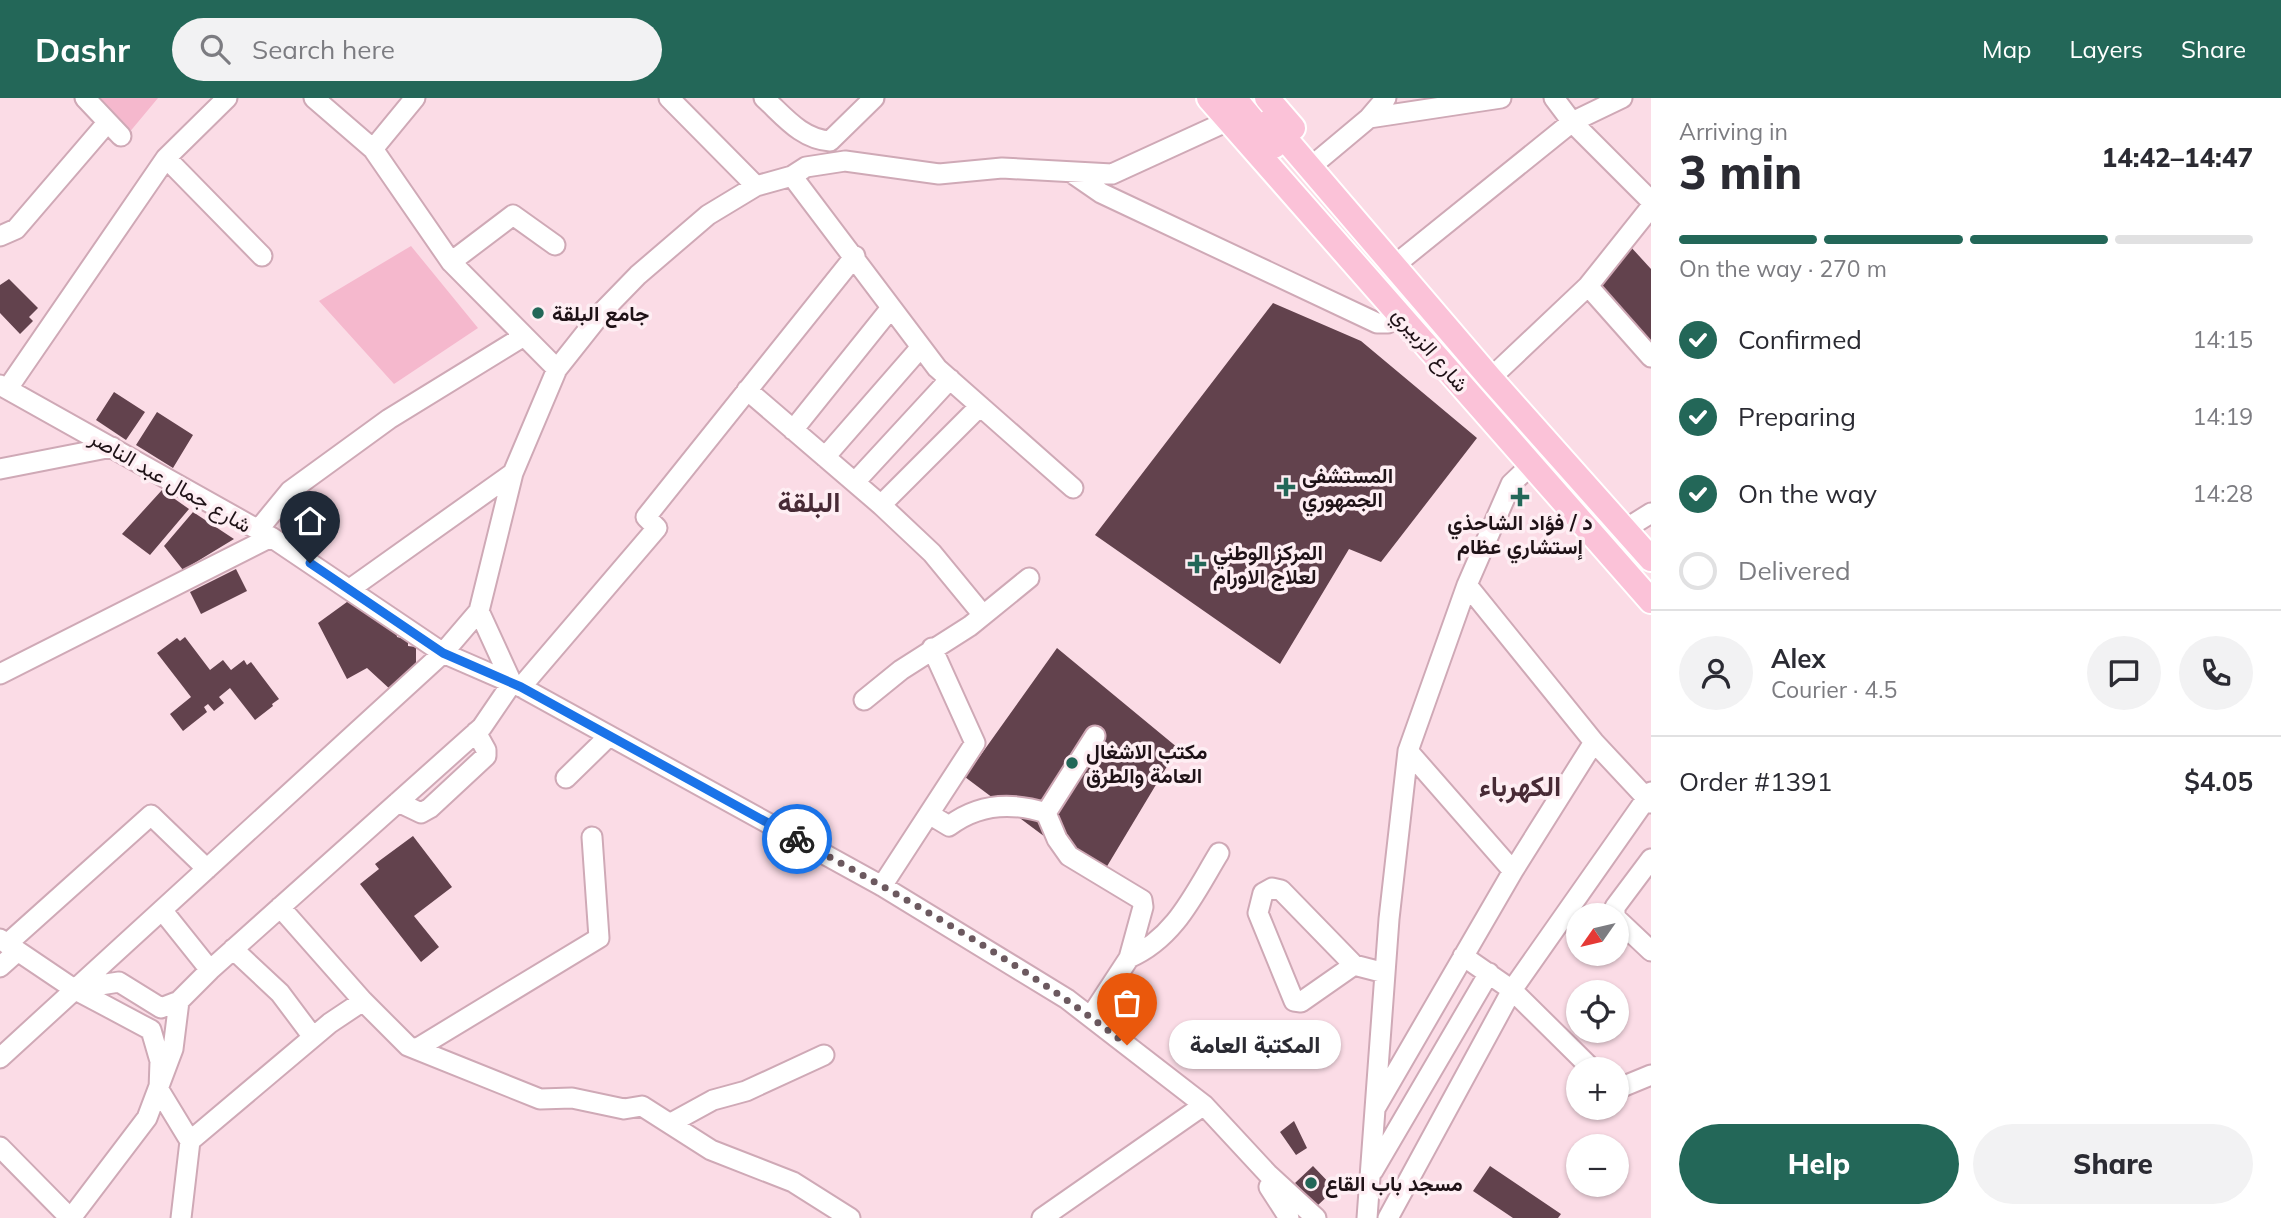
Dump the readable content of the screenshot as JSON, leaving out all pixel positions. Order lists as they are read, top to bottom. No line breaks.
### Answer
{"streets":{"main road":["شارع الزبيري"],"street":["شارع جمال عبد الناصر"]},"districts":["البلقة","الكهرباء"],"places":{"other":["جامع البلقة","مكتب الاشغال العامة والطرق","المكتبة العامة","مسجد باب القاع"],"health":["المستشفى الجمهوري","د / فؤاد الشاحذي إستشاري عظام","المركز الوطني لعلاج الاورام"]},"north":"bottom left","page":{"header":"Dashr","search":"Search here","nav":["Map","Layers","Share"],"heading":["3 min","Arriving in","14:42–14:47"],"panel":["Alex","Courier · 4.5","Order #1391","$4.05"],"bar":"On the way · 270 m","list":[["Confirmed","14:15"],["Preparing","14:19"],["On the way","14:28"],"Delivered"],"map_buttons":["+","−"],"bubble":"المكتبة العامة","buttons":["Help","Share"]}}
